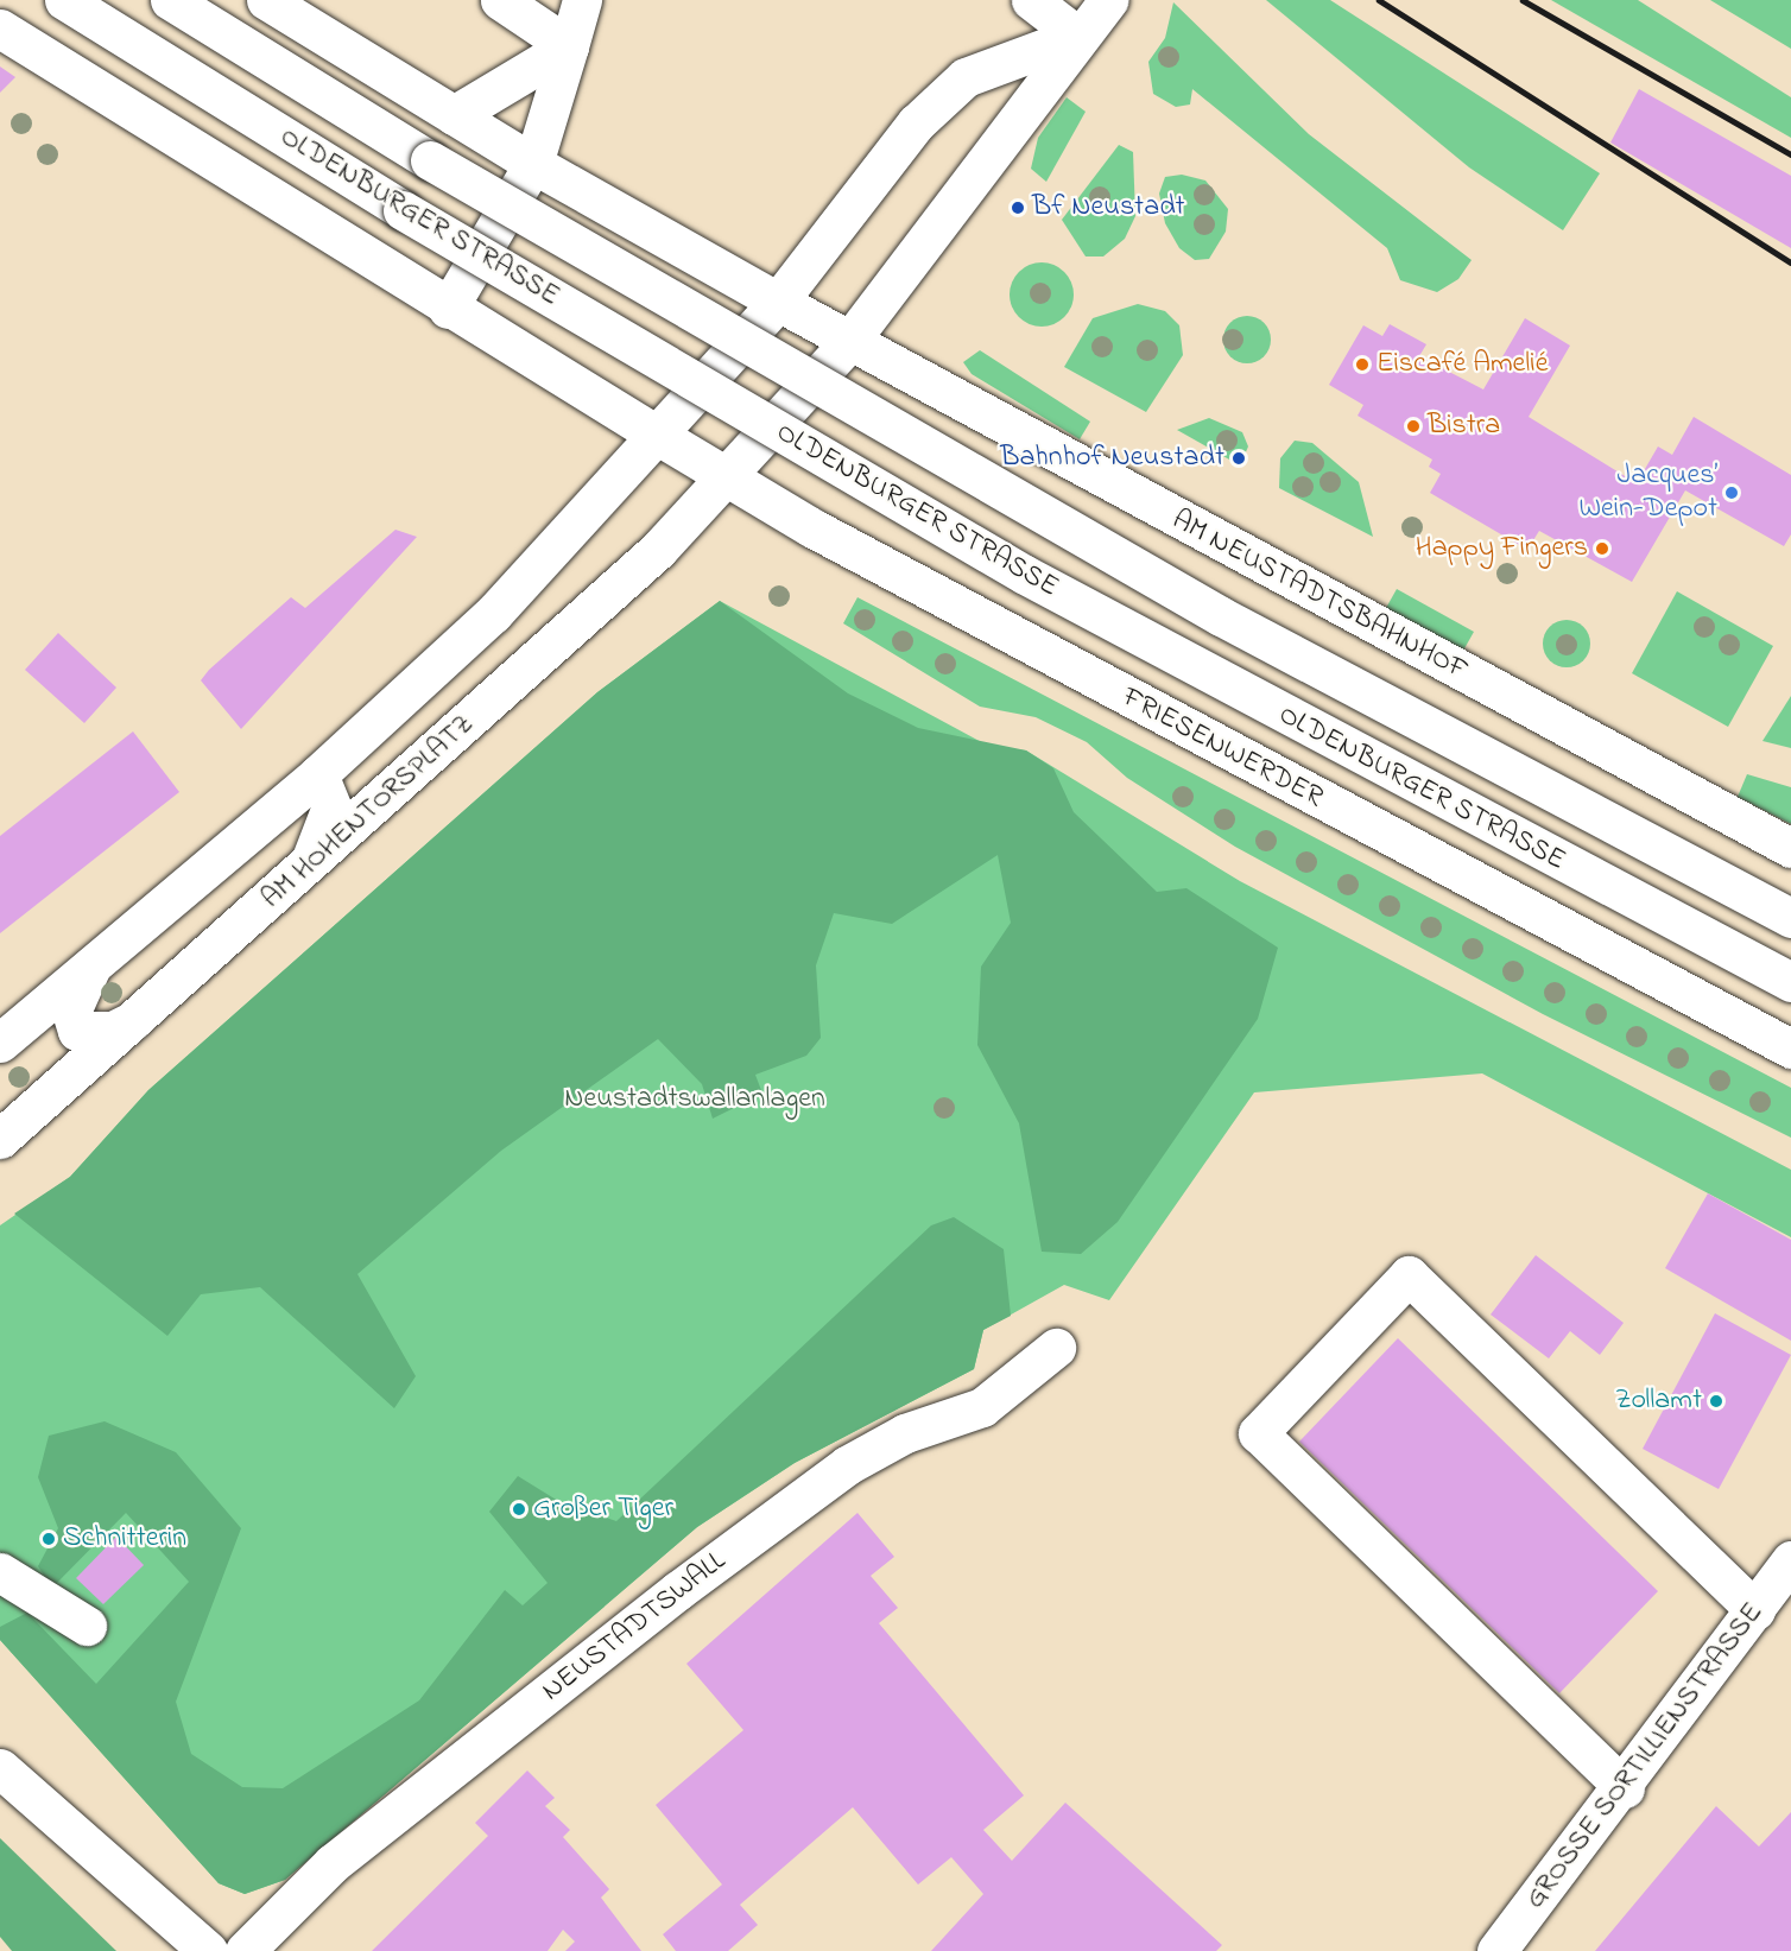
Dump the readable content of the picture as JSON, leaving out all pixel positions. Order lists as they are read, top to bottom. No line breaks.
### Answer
{"streets":{"main road":["OLDENBURGER STRASSE","AM NEUSTADTSBAHNHOF","FRIESENWERDER","AM HOHENTORSPLATZ","NEUSTADTSWALL","GROSSE SORTILLIENSTRASSE"]},"crossings":[["AM NEUSTADTSBAHNHOF","AM HOHENTORSPLATZ"],["FRIESENWERDER","AM HOHENTORSPLATZ"]],"parks":["Neustadtswallanlagen"],"places":["Bf Neustadt","Eiscafé Amelié","Bistra","Bahnhof Neustadt","Jacques’ Wein-Depot","Happy Fingers","Zollamt","Großer Tiger","Schnitterin"]}
